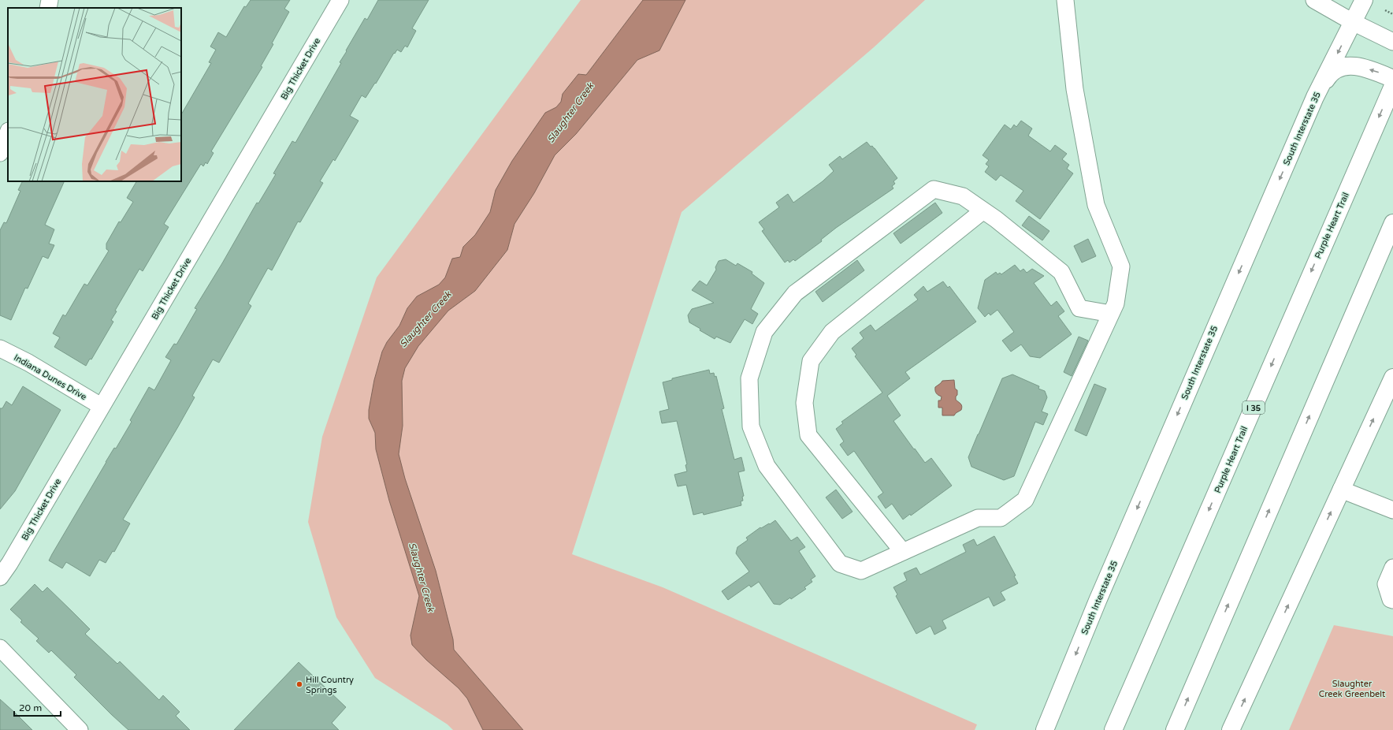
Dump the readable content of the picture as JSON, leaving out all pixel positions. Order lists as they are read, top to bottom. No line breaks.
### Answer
{"streets":{"main road":["South Interstate 35","Purple Heart Trail","I 35"],"street":["Big Thicket Drive","Indiana Dunes Drive"]},"crossings":[["Big Thicket Drive","Indiana Dunes Drive"]],"water":["Slaughter Creek"],"parks":["Slaughter Creek Greenbelt"],"places":["Hill Country Springs"],"scale_bar":"20 m"}
